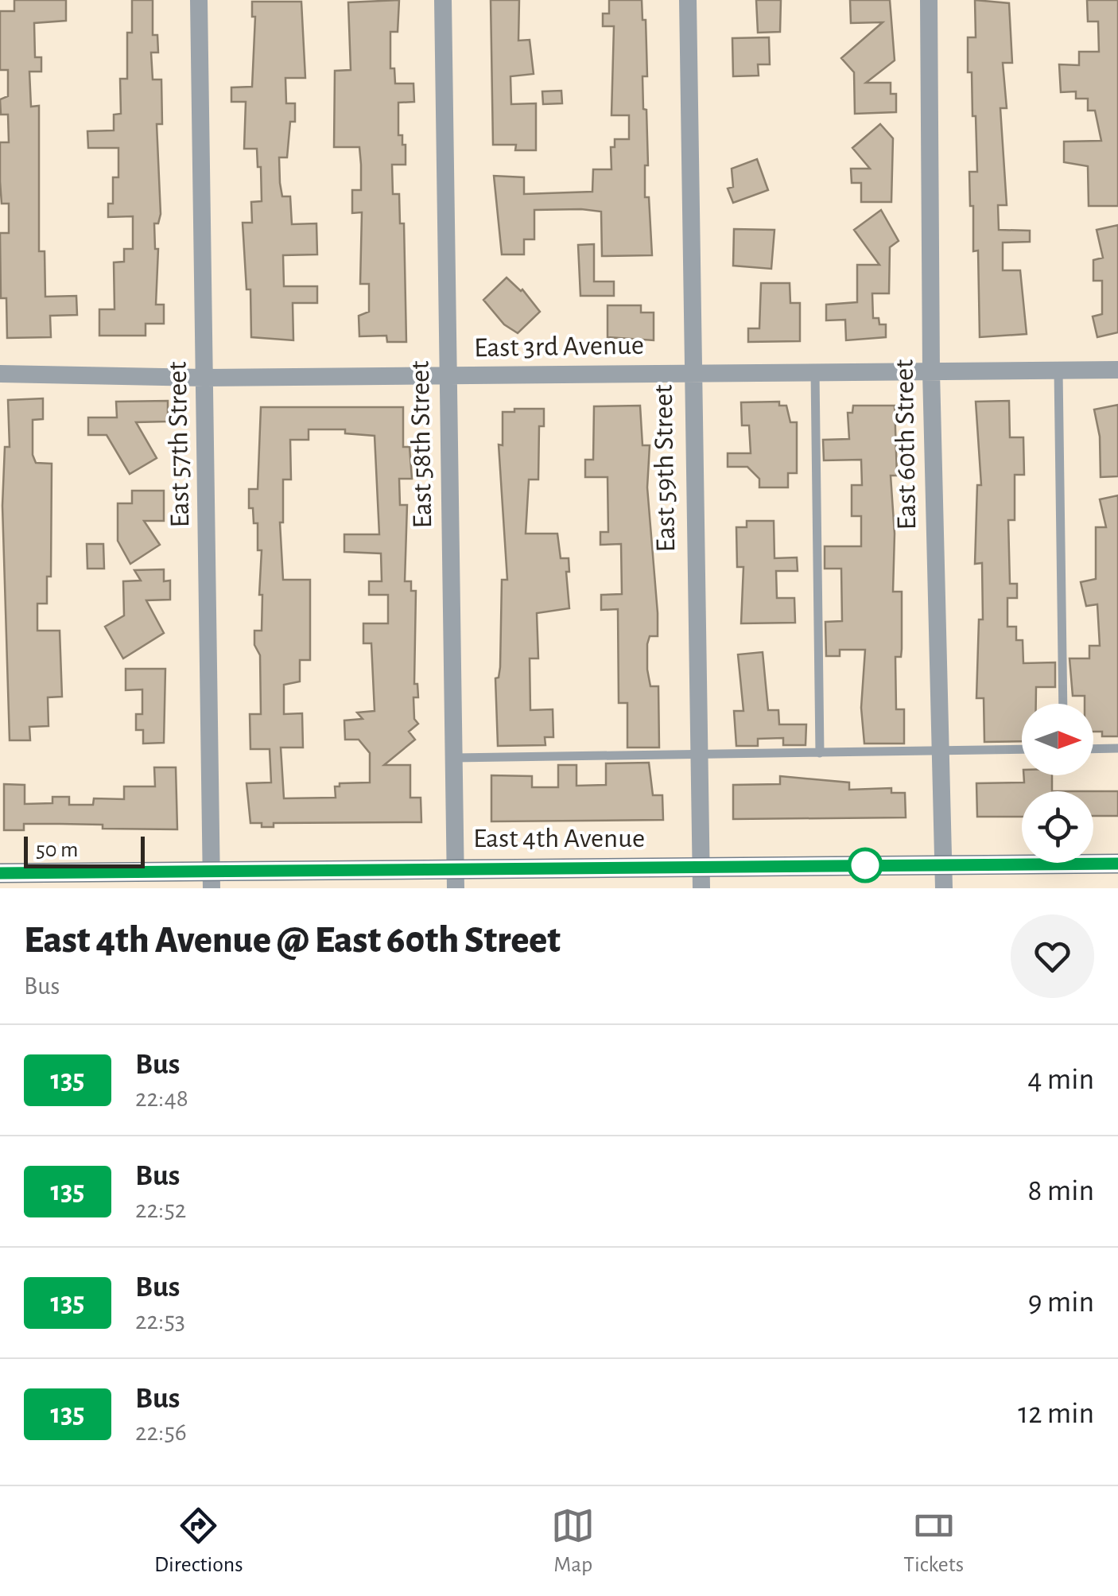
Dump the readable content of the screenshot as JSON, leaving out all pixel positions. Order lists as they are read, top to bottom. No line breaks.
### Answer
{"streets":{"main road":["East 4th Avenue"],"street":["East 3rd Avenue","East 57th Street","East 58th Street","East 60th Street","East 59th Street"]},"crossings":[["East 3rd Avenue","East 57th Street"],["East 3rd Avenue","East 58th Street"],["East 3rd Avenue","East 60th Street"],["East 3rd Avenue","East 59th Street"],["East 57th Street","East 4th Avenue"],["East 58th Street","East 4th Avenue"],["East 60th Street","East 4th Avenue"],["East 59th Street","East 4th Avenue"]],"lines":["bus line 135"],"scale_bar":"50 m","north":"right","page":{"scale":"50 m","heading":["East 4th Avenue @ East 60th Street","Bus"],"list":[{"mark":"135","name":"Bus","note":"22:48","value":"4 min"},{"mark":"135","name":"Bus","note":"22:52","value":"8 min"},{"mark":"135","name":"Bus","note":"22:53","value":"9 min"},{"mark":"135","name":"Bus","note":"22:56","value":"12 min"}],"tabs":["Directions","Map","Tickets"]}}
